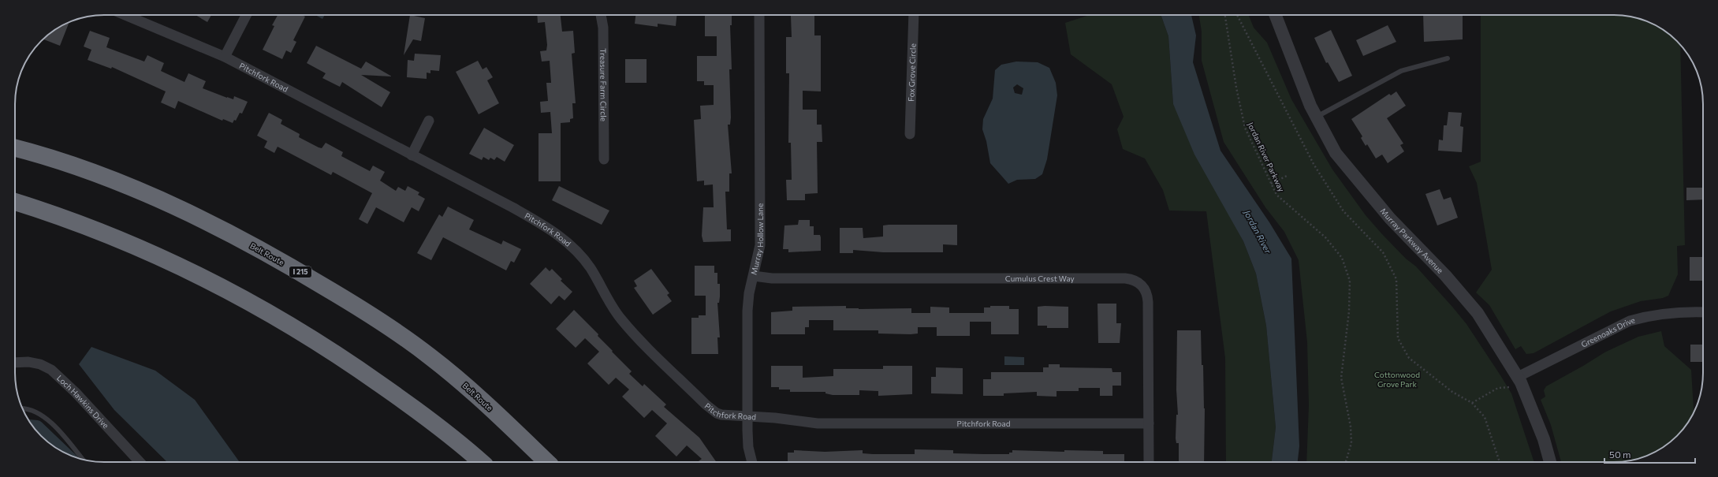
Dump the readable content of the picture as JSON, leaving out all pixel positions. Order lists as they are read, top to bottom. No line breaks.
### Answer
{"streets":{"highway":["Belt Route","I 215"],"street":["Fox Grove Circle","Pitchfork Road","Treasure Farm Circle","Murray Hollow Lane","Murray Parkway Avenue","Cumulus Crest Way","Greenoaks Drive","Loch Hawkins Drive"],"path":["Jordan River Parkway"]},"crossings":[["Pitchfork Road","Murray Hollow Lane"],["Pitchfork Road","Cumulus Crest Way"],["Murray Hollow Lane","Cumulus Crest Way"],["Murray Parkway Avenue","Greenoaks Drive"]],"water":["Jordan River"],"parks":["Cottonwood Grove Park"],"scale_bar":"50 m"}
